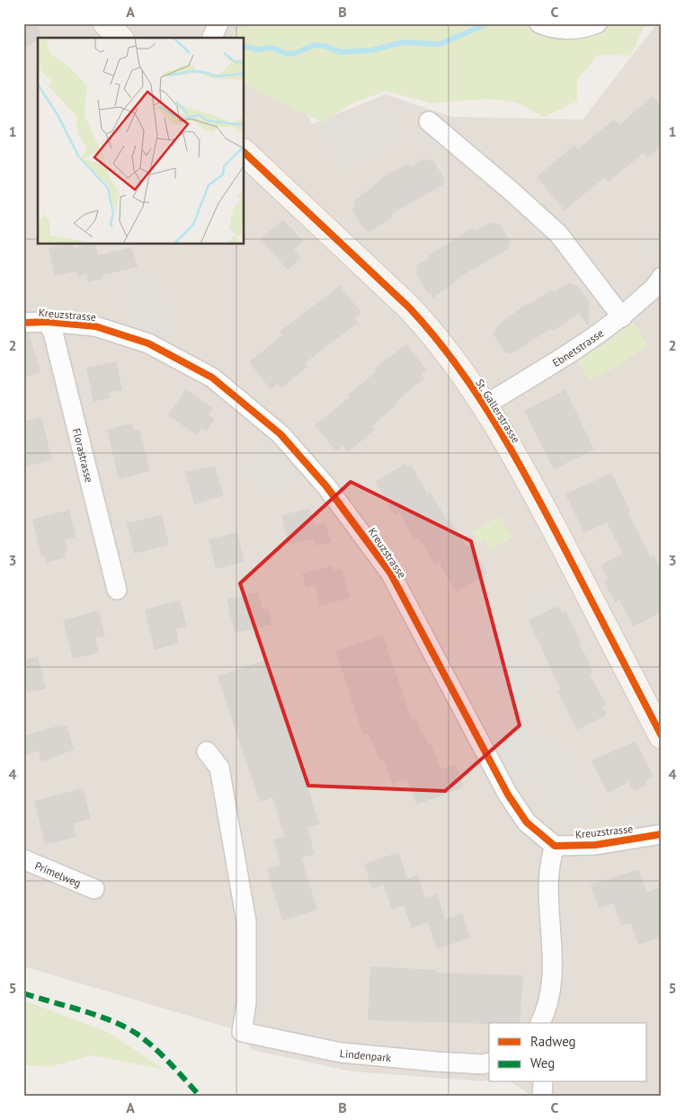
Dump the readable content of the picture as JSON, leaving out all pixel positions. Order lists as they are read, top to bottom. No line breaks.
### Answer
{"streets":{"street":["Kreuzstrasse","Ebnetstrasse","St. Gallerstrasse","Florastrasse","Primelweg","Lindenpark"]},"crossings":[["Kreuzstrasse","Florastrasse"],["Ebnetstrasse","St. Gallerstrasse"]],"legend":["Radweg","Weg"],"grid":{"columns":["A","B","C"],"rows":["1","2","3","4","5"]}}
